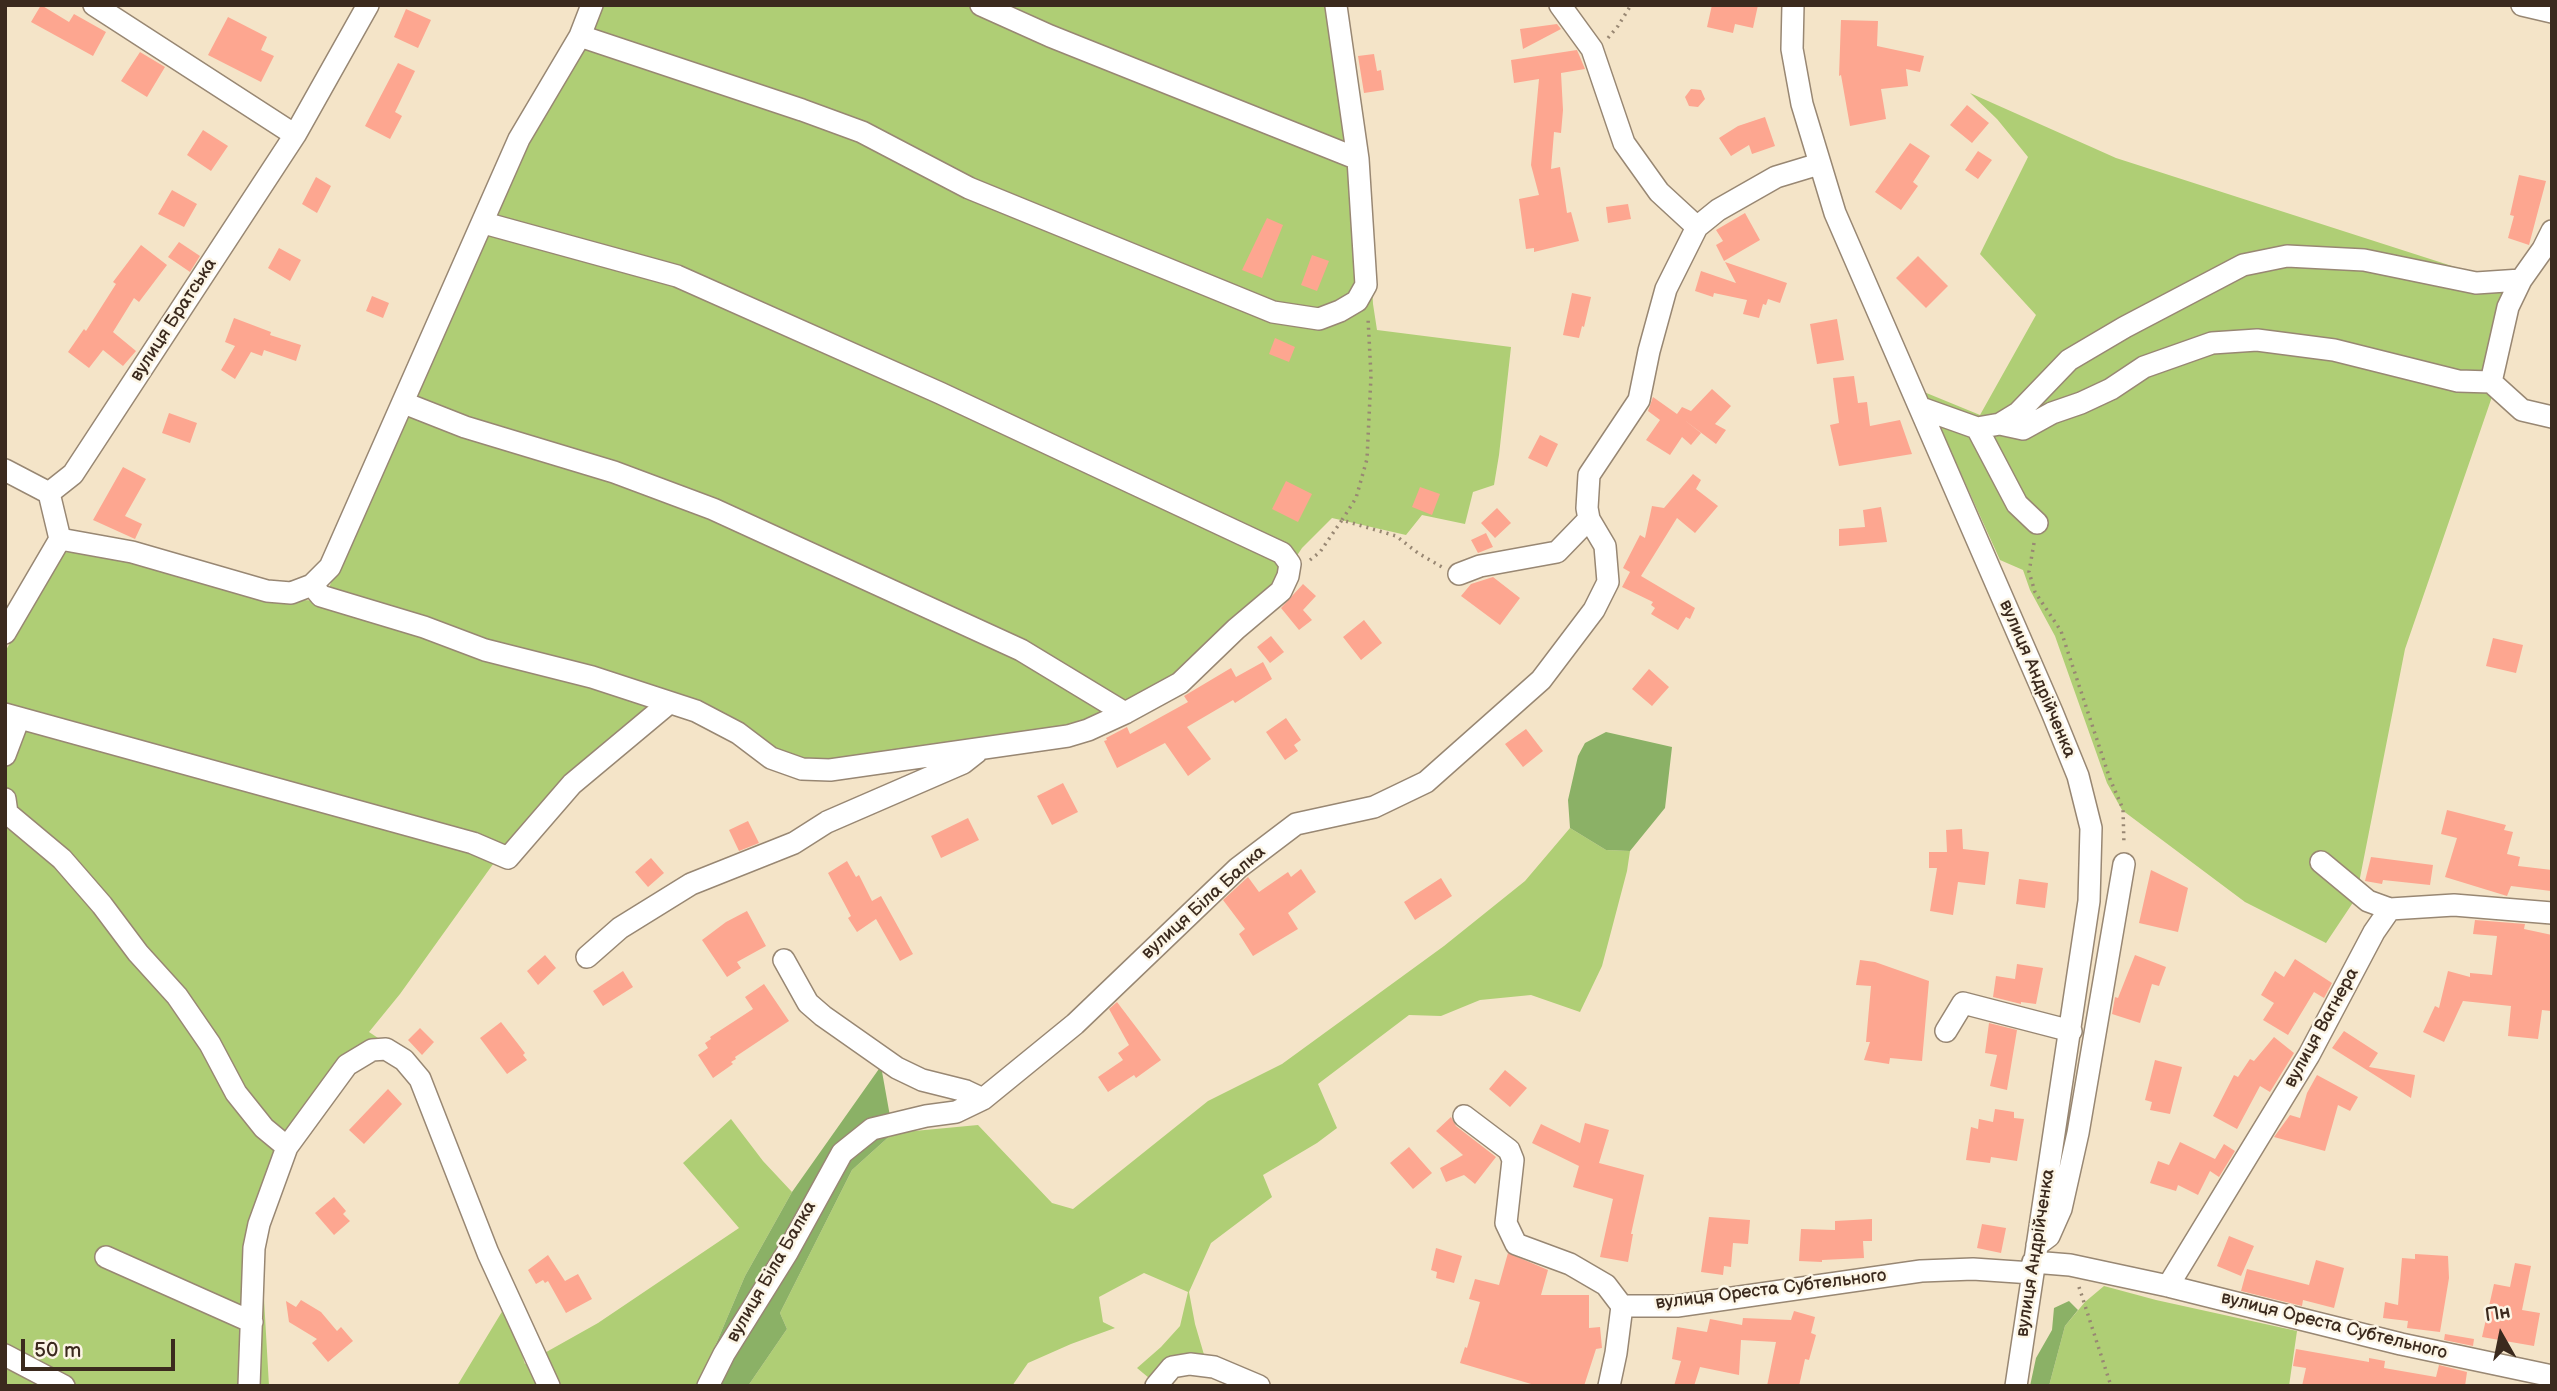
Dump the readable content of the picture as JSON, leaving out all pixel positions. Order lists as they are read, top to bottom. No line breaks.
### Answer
{"streets":{"street":["вулиця Братська","вулиця Андрійченка","вулиця Біла Балка","вулиця Вагнера","вулиця Ореста Субтельного"]},"crossings":[["вулиця Андрійченка","вулиця Біла Балка"],["вулиця Андрійченка","вулиця Ореста Субтельного"],["вулиця Вагнера","вулиця Ореста Субтельного"]],"scale_bar":"50 m","north":"top"}
